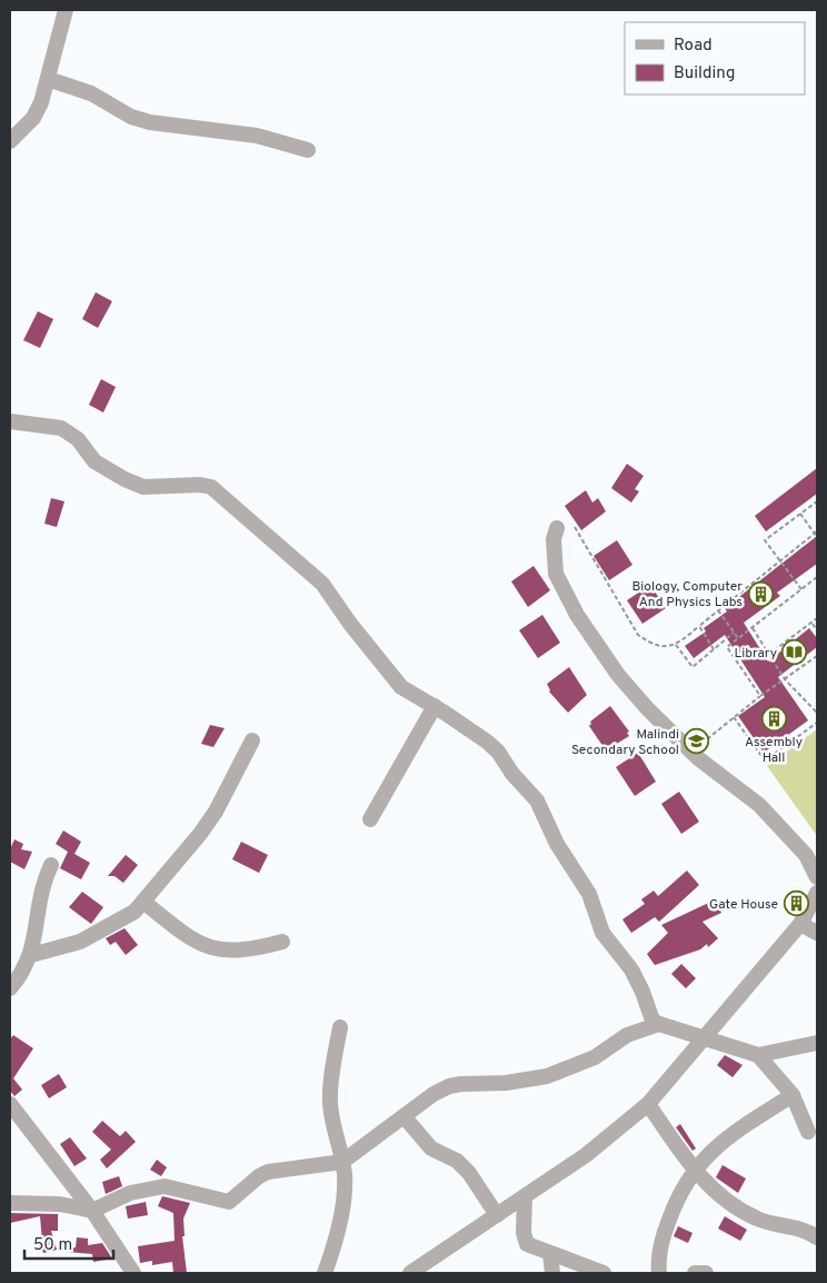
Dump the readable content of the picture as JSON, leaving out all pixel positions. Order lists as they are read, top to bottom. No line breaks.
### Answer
{"places":{"building":["Biology, Computer And Physics Labs","Assembly Hall","Gate House"],"library":["Library"],"school or university":["Malindi Secondary School"]},"legend":["Road","Building"],"scale_bar":"50 m"}
